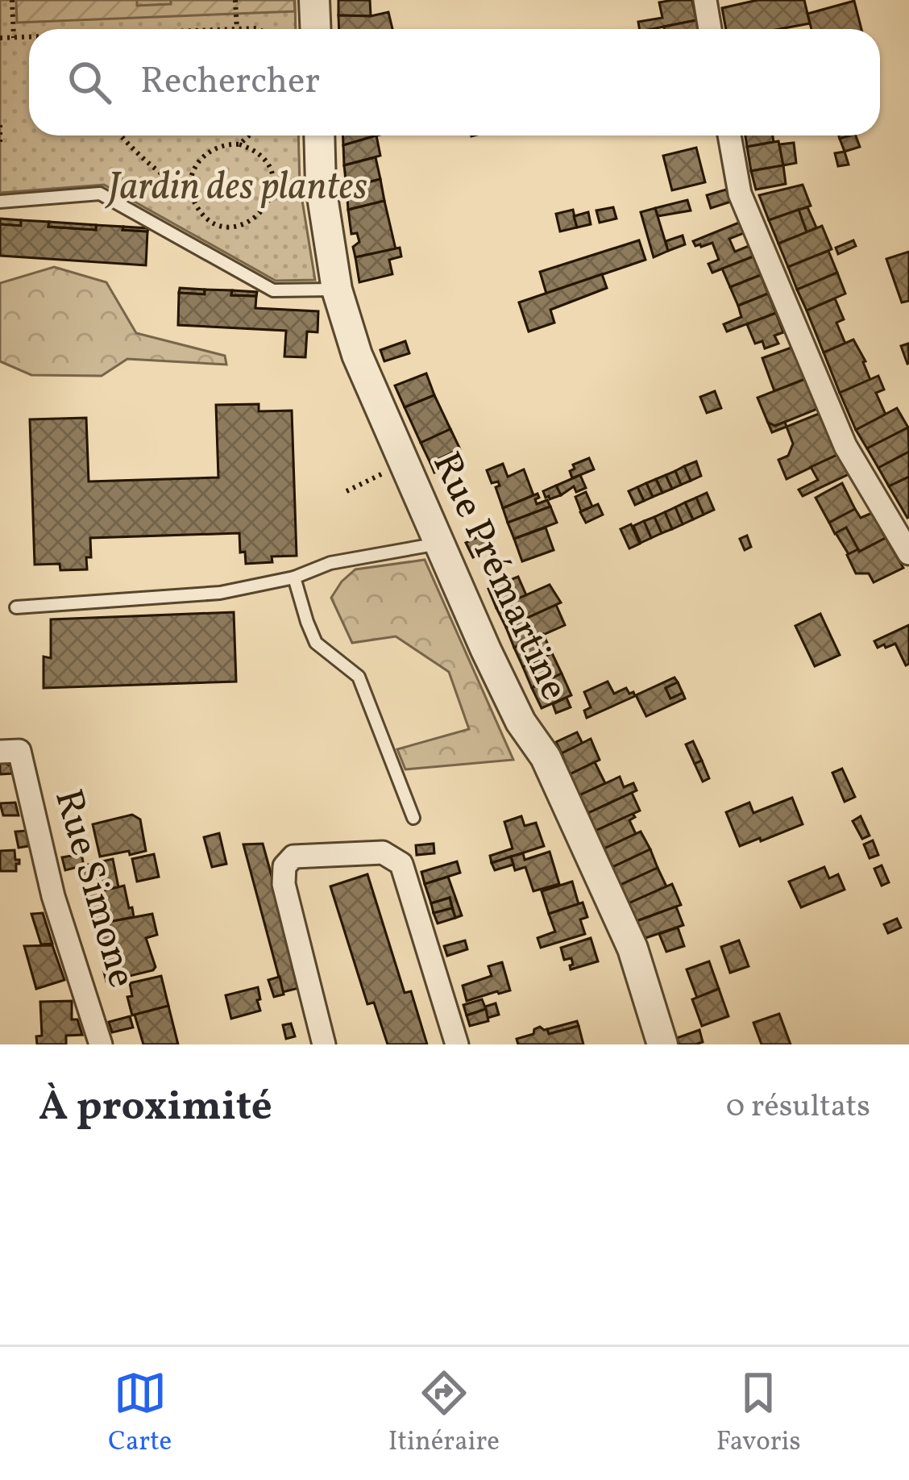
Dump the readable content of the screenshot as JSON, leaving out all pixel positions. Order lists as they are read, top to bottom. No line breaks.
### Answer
{"streets":{"street":["Rue Prémartine","Rue Simone"]},"parks":["Jardin des plantes"],"page":{"search":"Rechercher","heading":["À proximité","0 résultats"],"nav":["Carte","Itinéraire","Favoris"]}}
